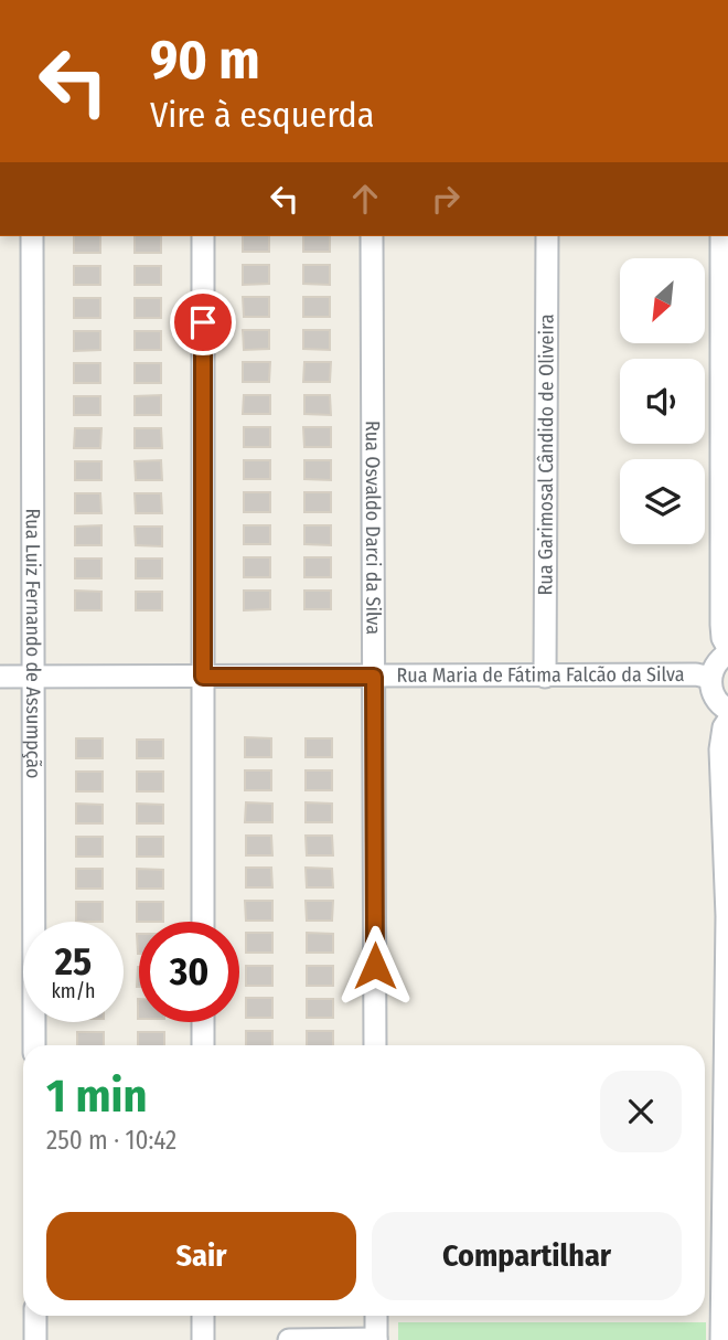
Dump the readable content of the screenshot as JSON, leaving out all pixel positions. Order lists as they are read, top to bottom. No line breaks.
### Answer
{"streets":{"street":["Rua Garimosal Cândido de Oliveira","Rua Osvaldo Darci da Silva","Rua Luiz Fernando de Assumpção","Rua Maria de Fátima Falcão da Silva"]},"crossings":[["Rua Garimosal Cândido de Oliveira","Rua Maria de Fátima Falcão da Silva"],["Rua Osvaldo Darci da Silva","Rua Maria de Fátima Falcão da Silva"],["Rua Luiz Fernando de Assumpção","Rua Maria de Fátima Falcão da Silva"]],"north":"bottom left","page":{"turn":["90 m","Vire à esquerda"],"speed":"25 km/h","limit":"30","heading":["1 min","250 m · 10:42"],"buttons":["Sair","Compartilhar"]}}
